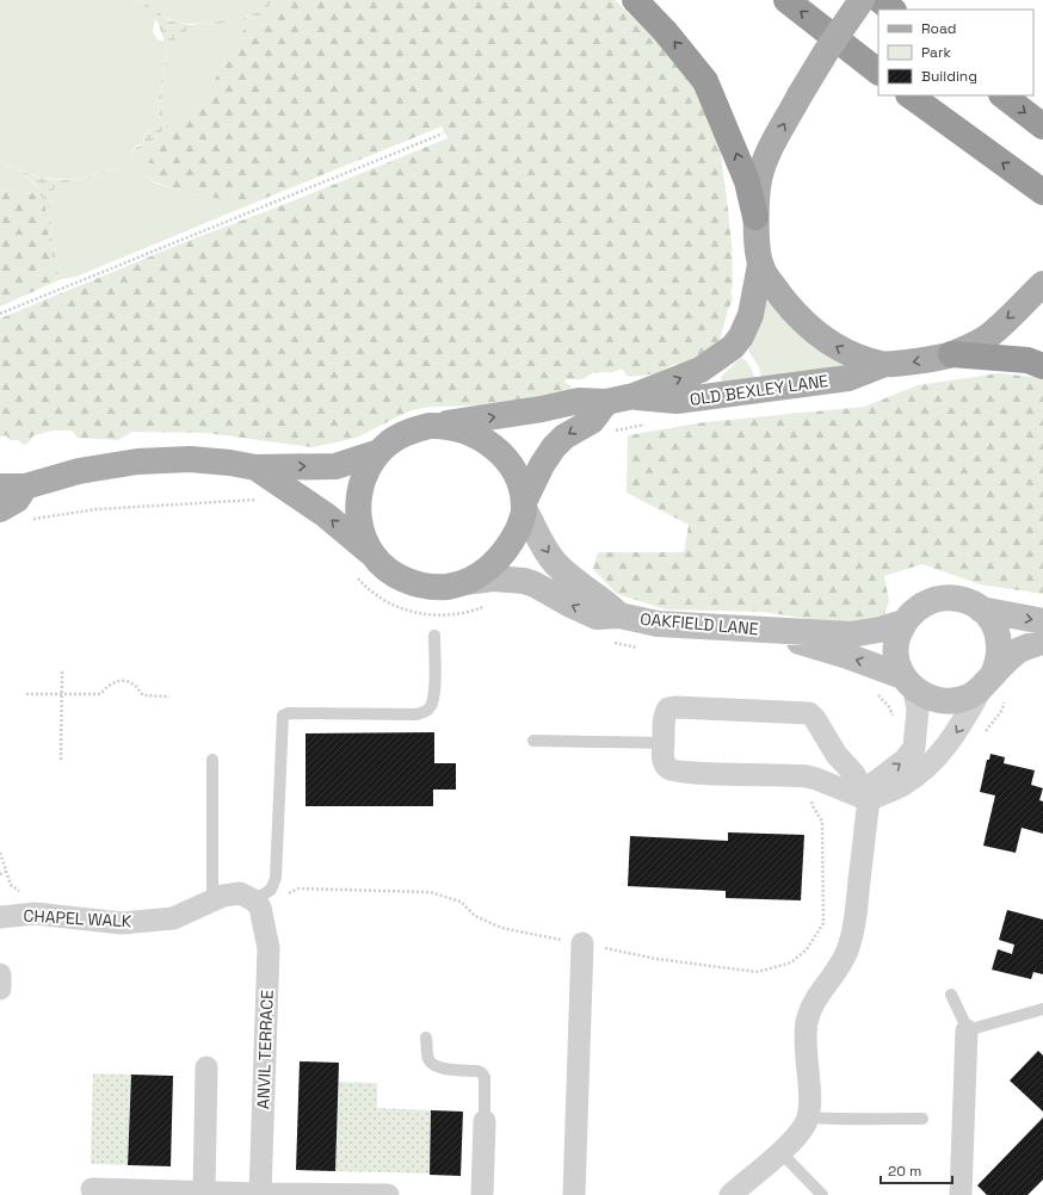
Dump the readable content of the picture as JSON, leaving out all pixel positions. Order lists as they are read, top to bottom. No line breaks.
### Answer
{"streets":{"main road":["OLD BEXLEY LANE"],"street":["OAKFIELD LANE","CHAPEL WALK","ANVIL TERRACE"]},"crossings":[["OLD BEXLEY LANE","OAKFIELD LANE"],["CHAPEL WALK","ANVIL TERRACE"]],"legend":["Road","Park","Building"],"scale_bar":"20 m"}
